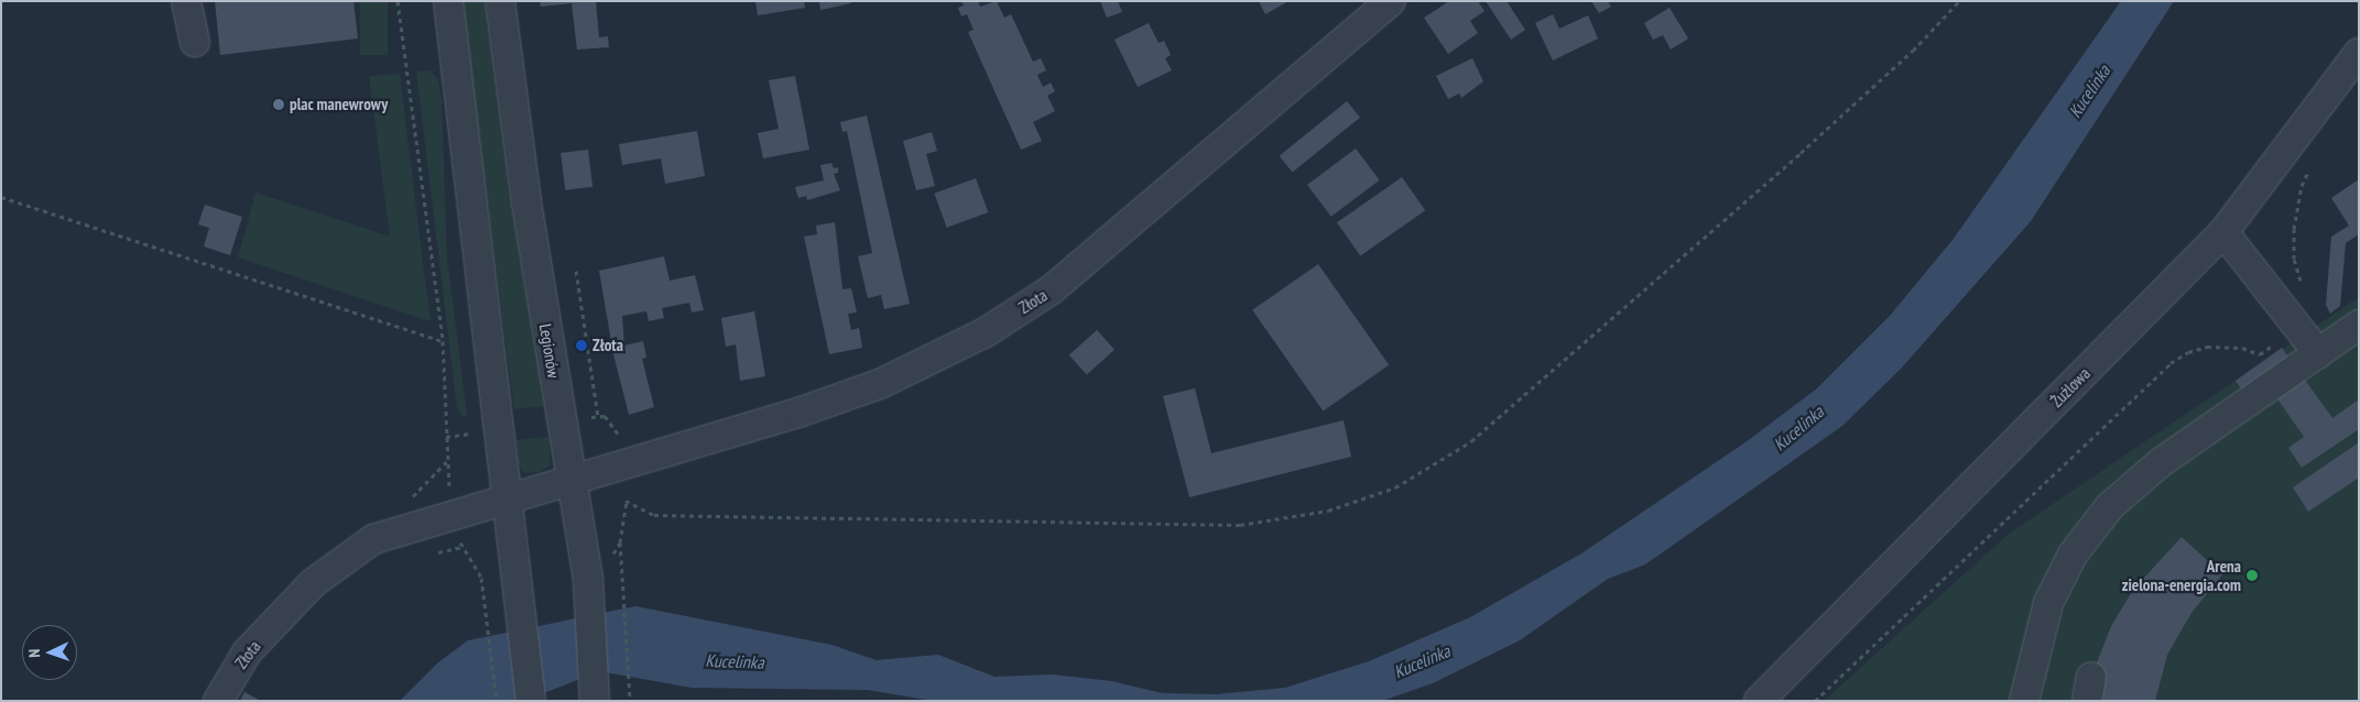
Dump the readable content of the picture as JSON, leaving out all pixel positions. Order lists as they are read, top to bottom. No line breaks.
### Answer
{"streets":{"street":["Złota","Legionów","Żużlowa"]},"crossings":[["Złota","Legionów"]],"water":["Kucelinka"],"places":["plac manewrowy","Złota","Arena zielona-energia.com"],"north":"left"}
